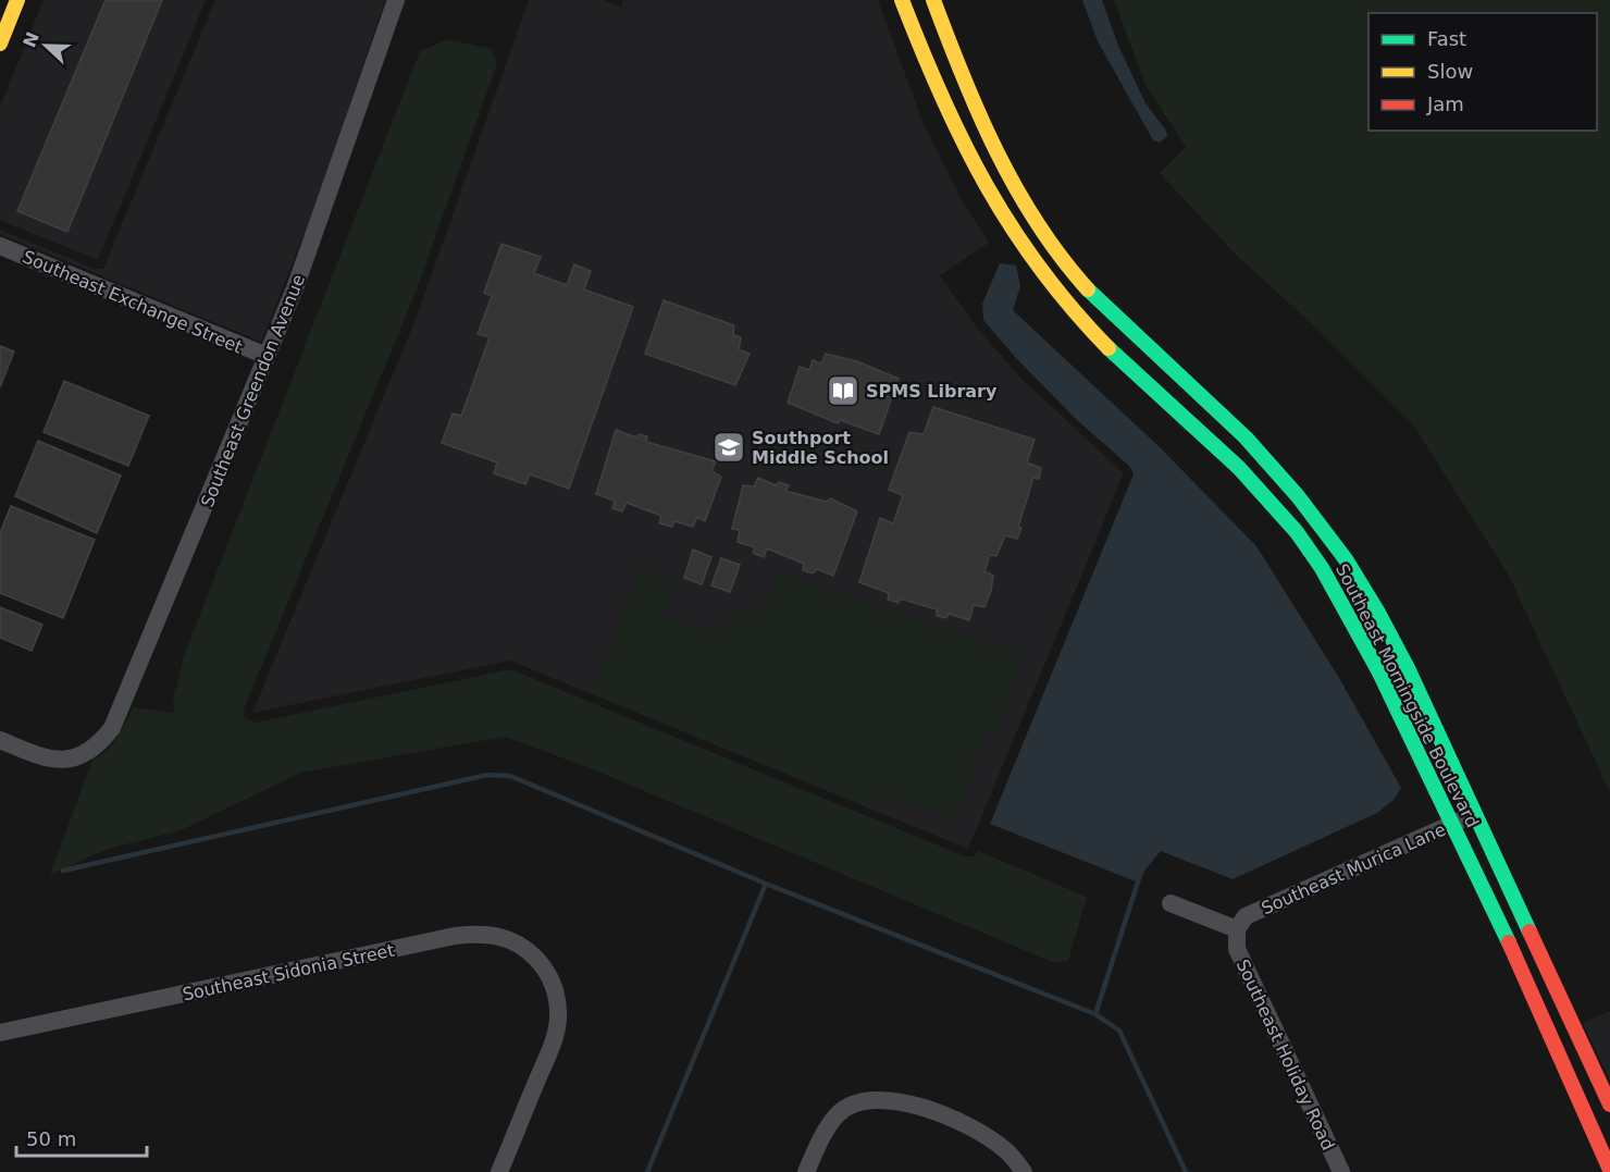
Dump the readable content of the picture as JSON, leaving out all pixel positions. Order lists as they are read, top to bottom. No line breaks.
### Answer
{"streets":{"street":["Southeast Exchange Street","Southeast Greendon Avenue","Southeast Morningside Boulevard","Southeast Murica Lane","Southeast Sidonia Street","Southeast Holiday Road"]},"crossings":[["Southeast Exchange Street","Southeast Greendon Avenue"],["Southeast Morningside Boulevard","Southeast Murica Lane"],["Southeast Murica Lane","Southeast Holiday Road"]],"places":{"library":["SPMS Library"],"school or university":["Southport Middle School"]},"legend":["Fast","Slow","Jam"],"scale_bar":"50 m","north":"left"}
